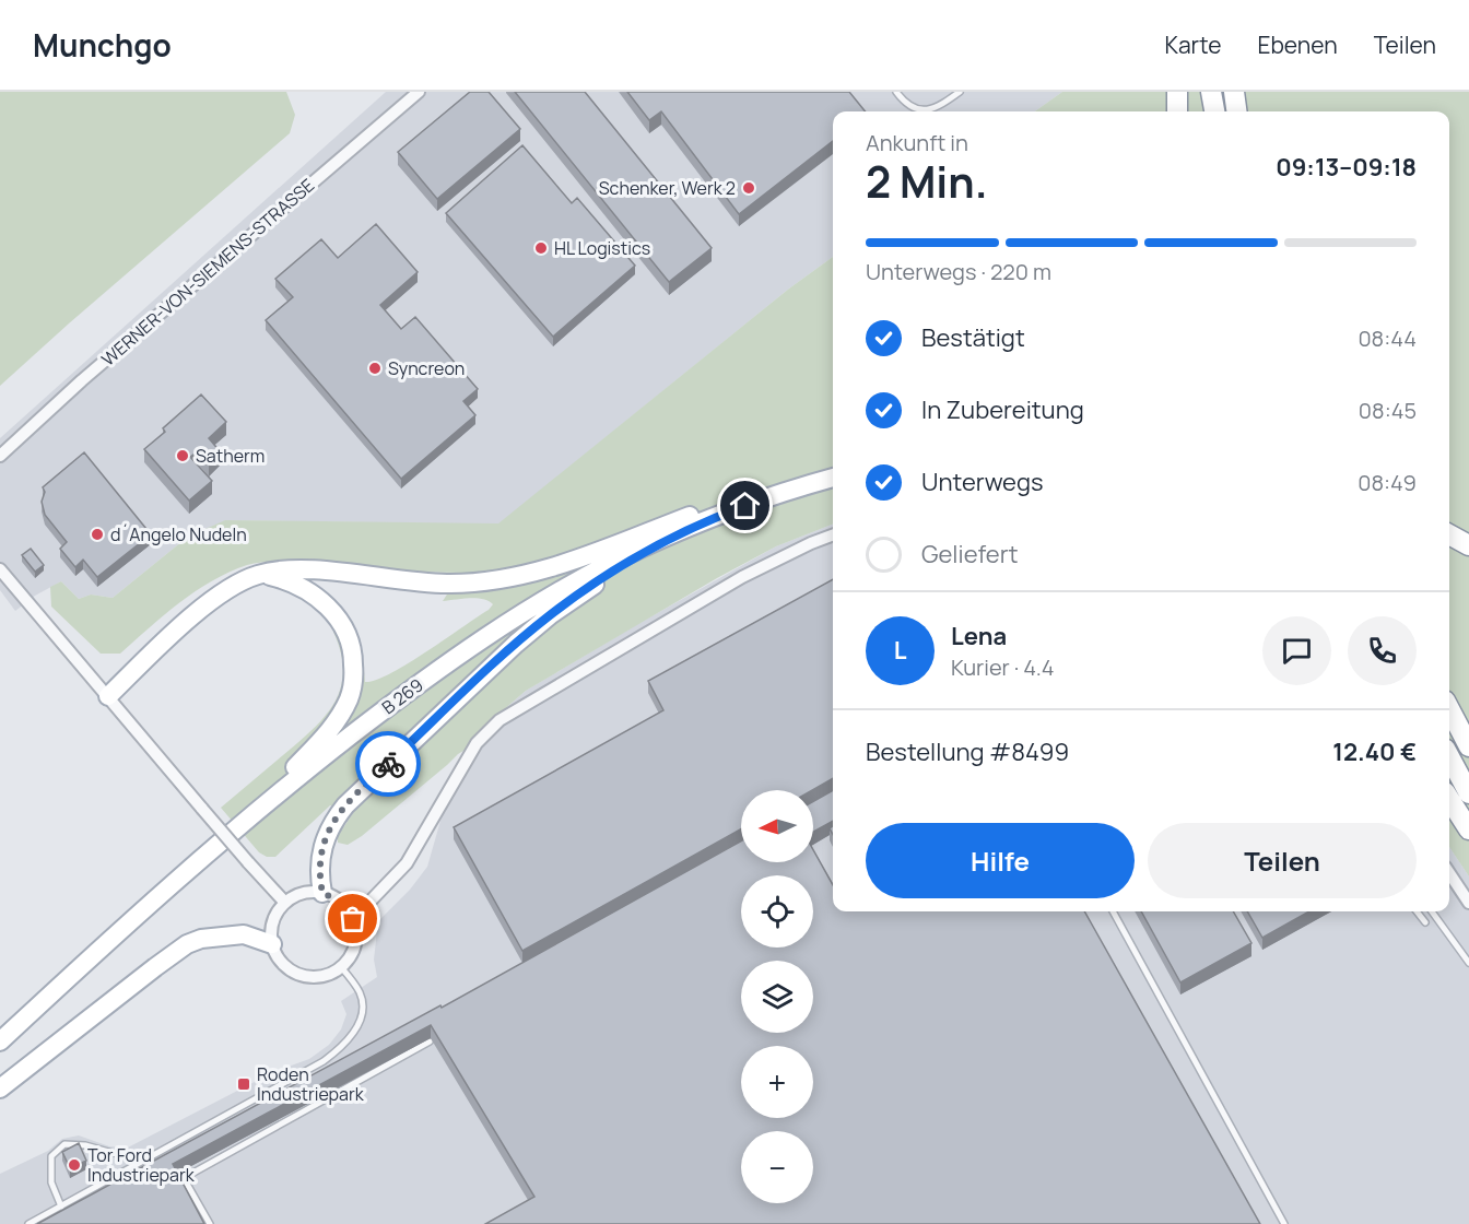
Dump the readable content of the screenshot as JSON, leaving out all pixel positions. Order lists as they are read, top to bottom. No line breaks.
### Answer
{"streets":{"main road":["B 269"],"street":["WERNER-VON-SIEMENS-STRASSE"]},"places":{"other":["Schenker, Werk 2","HL Logistics","Syncreon","Satherm","d´Angelo Nudeln","Tor Ford Industriepark"],"transit":["Roden Industriepark"]},"north":"left","page":{"header":"Munchgo","nav":["Karte","Ebenen","Teilen"],"heading":["2 Min.","Ankunft in","09:13–09:18"],"panel":["Lena","Kurier · 4.4","Bestellung #8499","12.40 €"],"bar":"Unterwegs · 220 m","list":[["Bestätigt","08:44"],["In Zubereitung","08:45"],["Unterwegs","08:49"],"Geliefert"],"round":"L","map_buttons":["+","−"],"buttons":["Hilfe","Teilen"]}}
